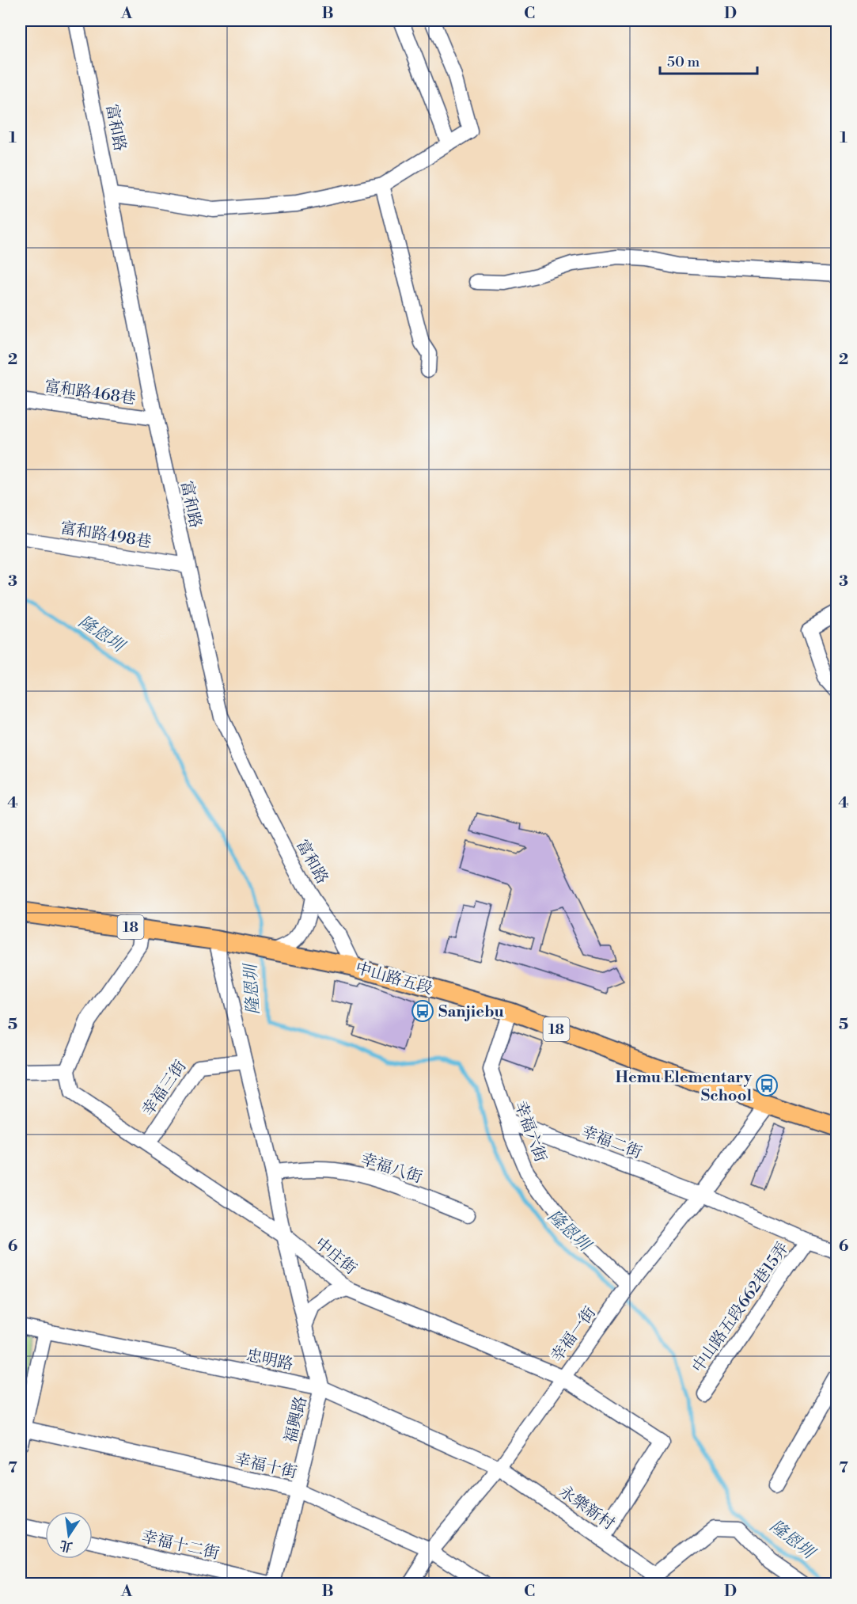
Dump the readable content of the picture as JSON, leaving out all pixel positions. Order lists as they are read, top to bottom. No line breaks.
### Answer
{"streets":{"main road":["18","中山路五段"],"street":["富和路","富和路468巷","富和路498巷","幸福三街","幸福六街","幸福二街","幸福八街","中庄街","中山路五段662巷15弄","幸福一街","忠明路","福興路","幸福十街","永樂新村","幸福十二街"]},"crossings":[["富和路","富和路468巷"],["富和路","富和路498巷"],["富和路","中山路五段"],["18","中山路五段"],["18","福興路"],["中山路五段","幸福六街"],["中山路五段","幸福一街"],["幸福三街","中庄街"],["幸福三街","福興路"],["幸福六街","幸福二街"],["幸福六街","幸福一街"],["幸福二街","中山路五段662巷15弄"],["幸福二街","幸福一街"],["幸福八街","福興路"],["中庄街","幸福一街"],["中庄街","福興路"],["中庄街","永樂新村"],["中山路五段662巷15弄","幸福一街"],["幸福一街","忠明路"],["幸福一街","幸福十街"],["幸福一街","永樂新村"],["忠明路","福興路"],["忠明路","永樂新村"],["福興路","幸福十街"]],"water":["隆恩圳"],"places":{"bus stop":["Sanjiebu","Hemu Elementary School"]},"scale_bar":"50 m","north":"bottom","grid":{"columns":["A","B","C","D"],"rows":["1","2","3","4","5","6","7"]}}
